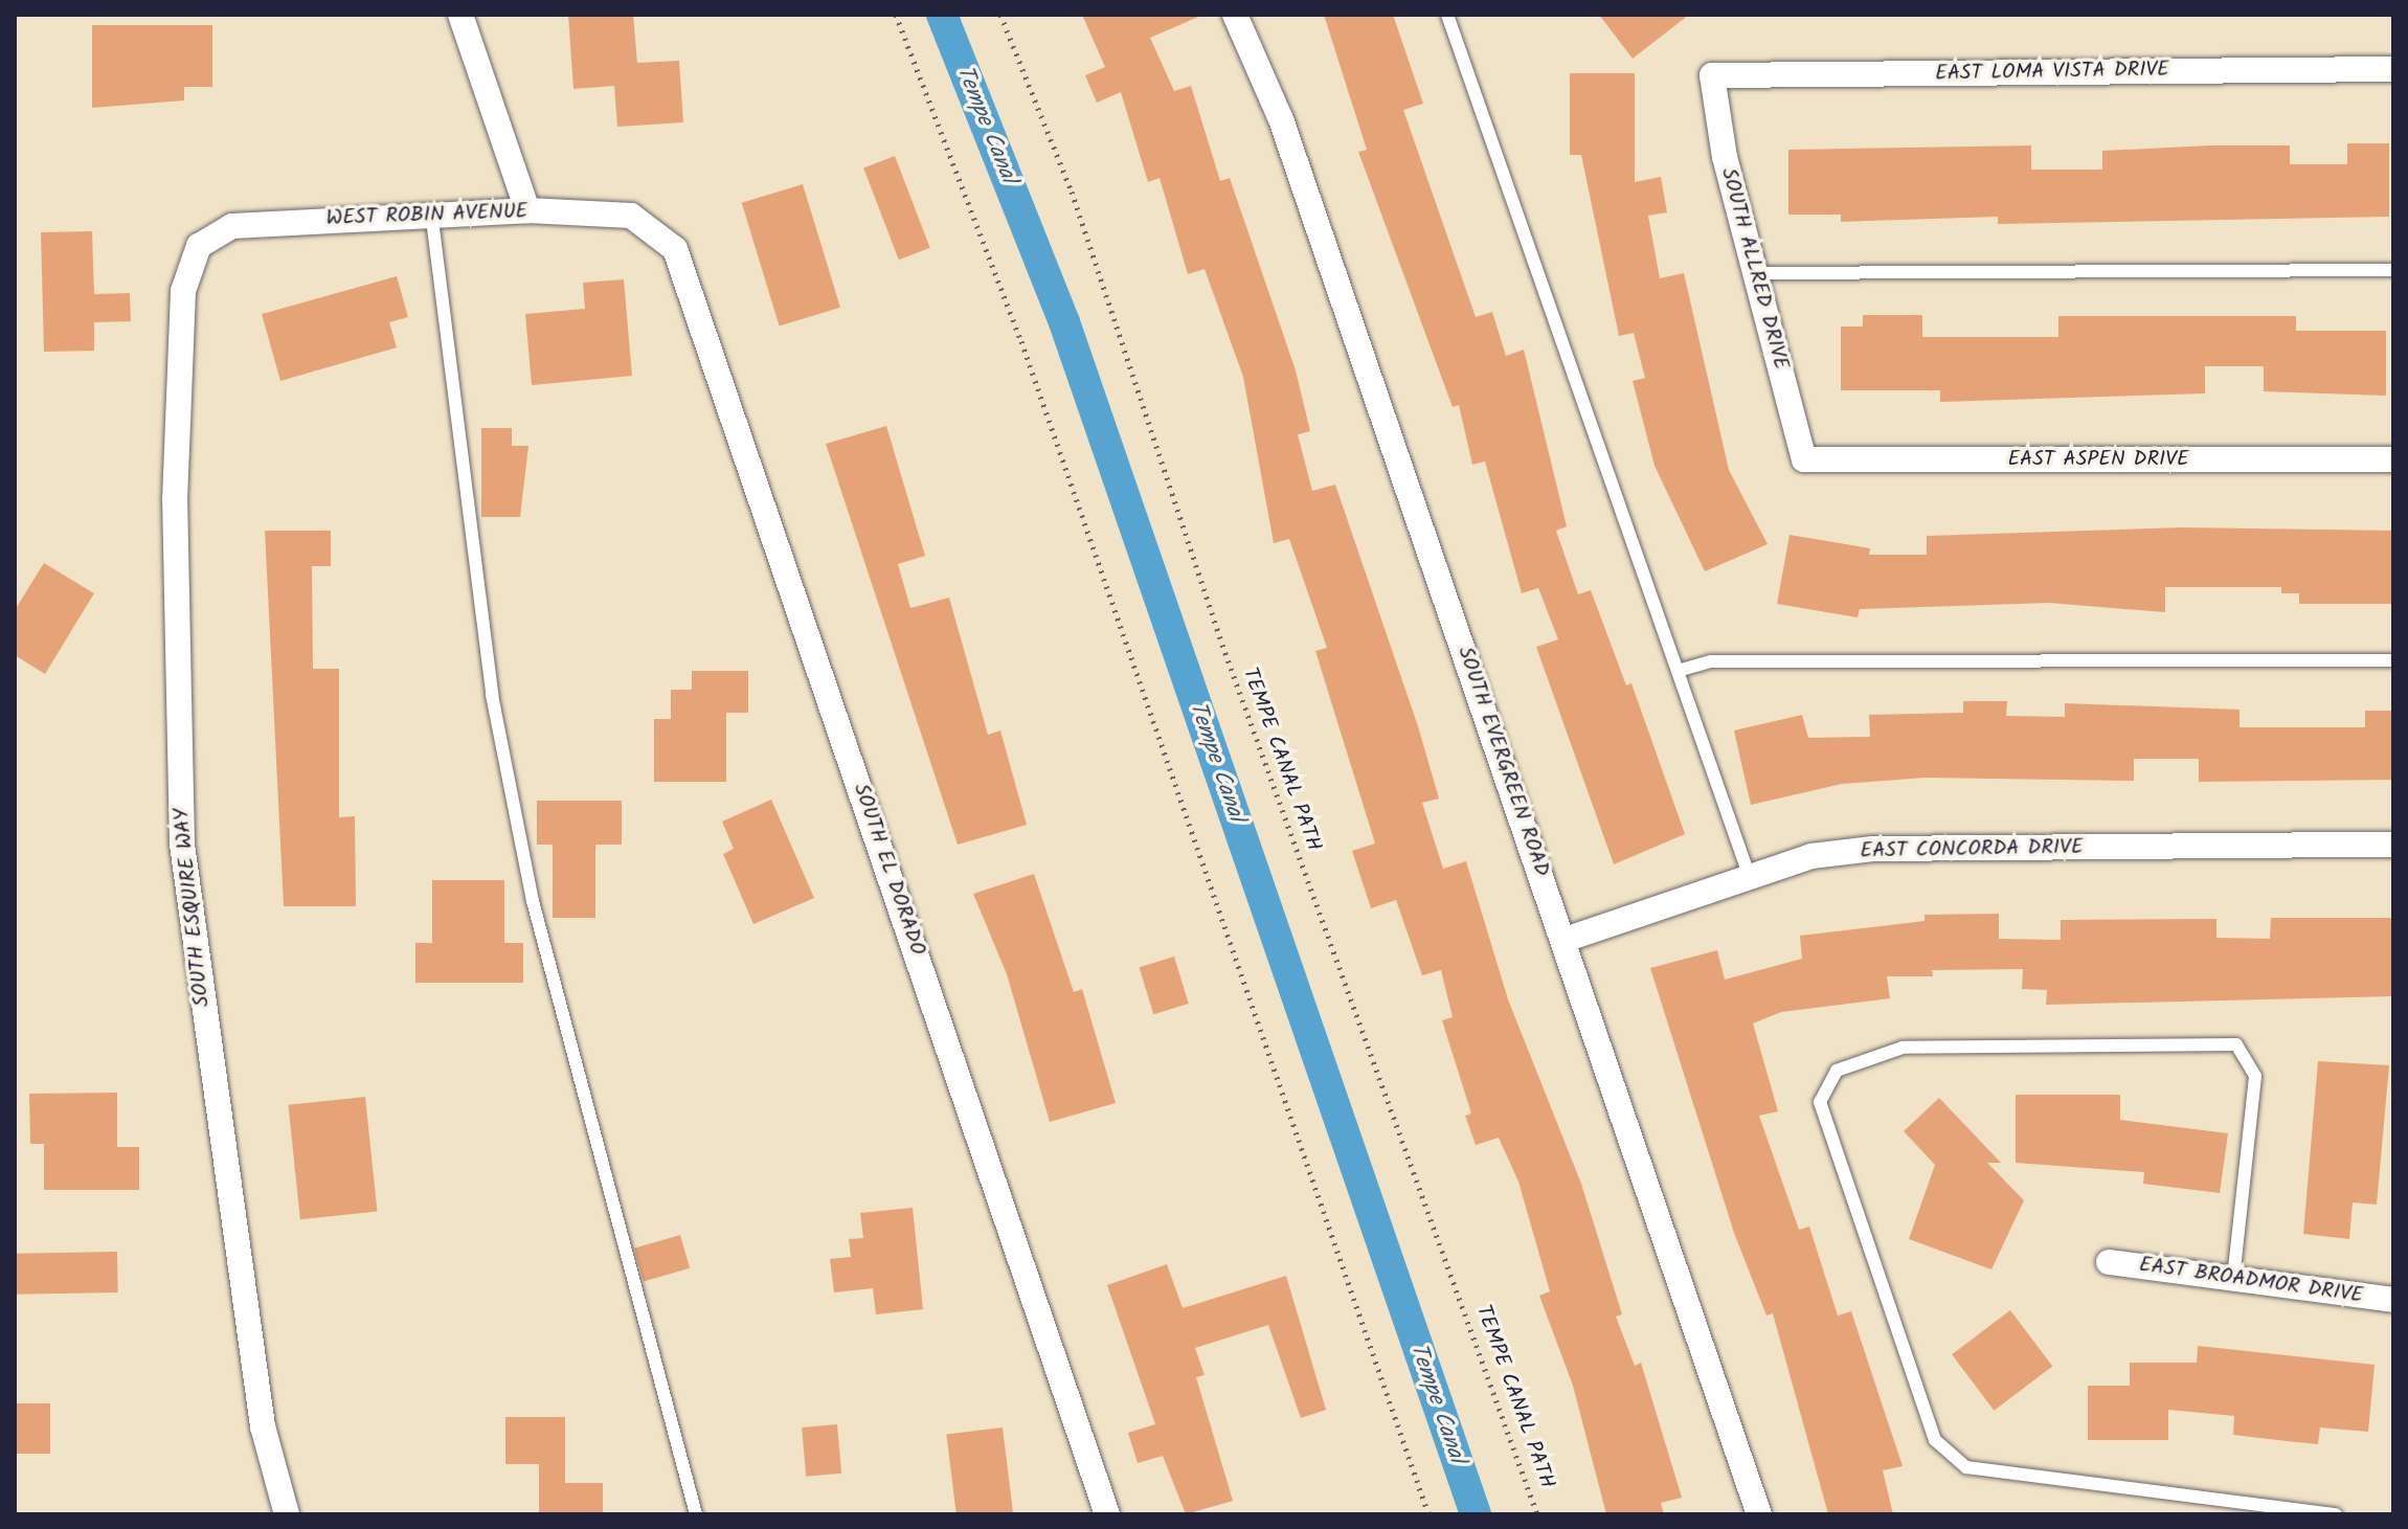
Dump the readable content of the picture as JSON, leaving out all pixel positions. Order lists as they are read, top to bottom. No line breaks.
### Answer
{"streets":{"street":["EAST LOMA VISTA DRIVE","WEST ROBIN AVENUE","SOUTH ALLRED DRIVE","EAST ASPEN DRIVE","SOUTH EVERGREEN ROAD","EAST CONCORDA DRIVE","SOUTH EL DORADO","SOUTH ESQUIRE WAY","EAST BROADMOR DRIVE"],"path":["TEMPE CANAL PATH"]},"crossings":[["EAST LOMA VISTA DRIVE","SOUTH ALLRED DRIVE"],["WEST ROBIN AVENUE","SOUTH EL DORADO"],["WEST ROBIN AVENUE","SOUTH ESQUIRE WAY"],["SOUTH ALLRED DRIVE","EAST ASPEN DRIVE"],["SOUTH EVERGREEN ROAD","EAST CONCORDA DRIVE"]],"water":["Tempe Canal"]}
